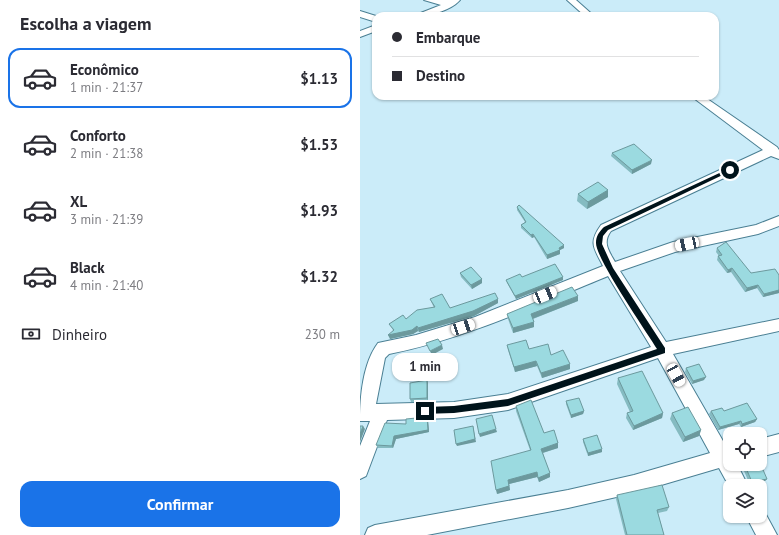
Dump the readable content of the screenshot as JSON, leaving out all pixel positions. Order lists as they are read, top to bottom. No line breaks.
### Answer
{"page":{"heading":"Escolha a viagem","banner":["Embarque","Destino"],"list":[{"name":"Econômico","note":"1 min · 21:37","value":"$1.13"},{"name":"Conforto","note":"2 min · 21:38","value":"$1.53"},{"name":"XL","note":"3 min · 21:39","value":"$1.93"},{"name":"Black","note":"4 min · 21:40","value":"$1.32"}],"pay":["Dinheiro","230 m"],"bubble":"1 min","buttons":"Confirmar"}}
